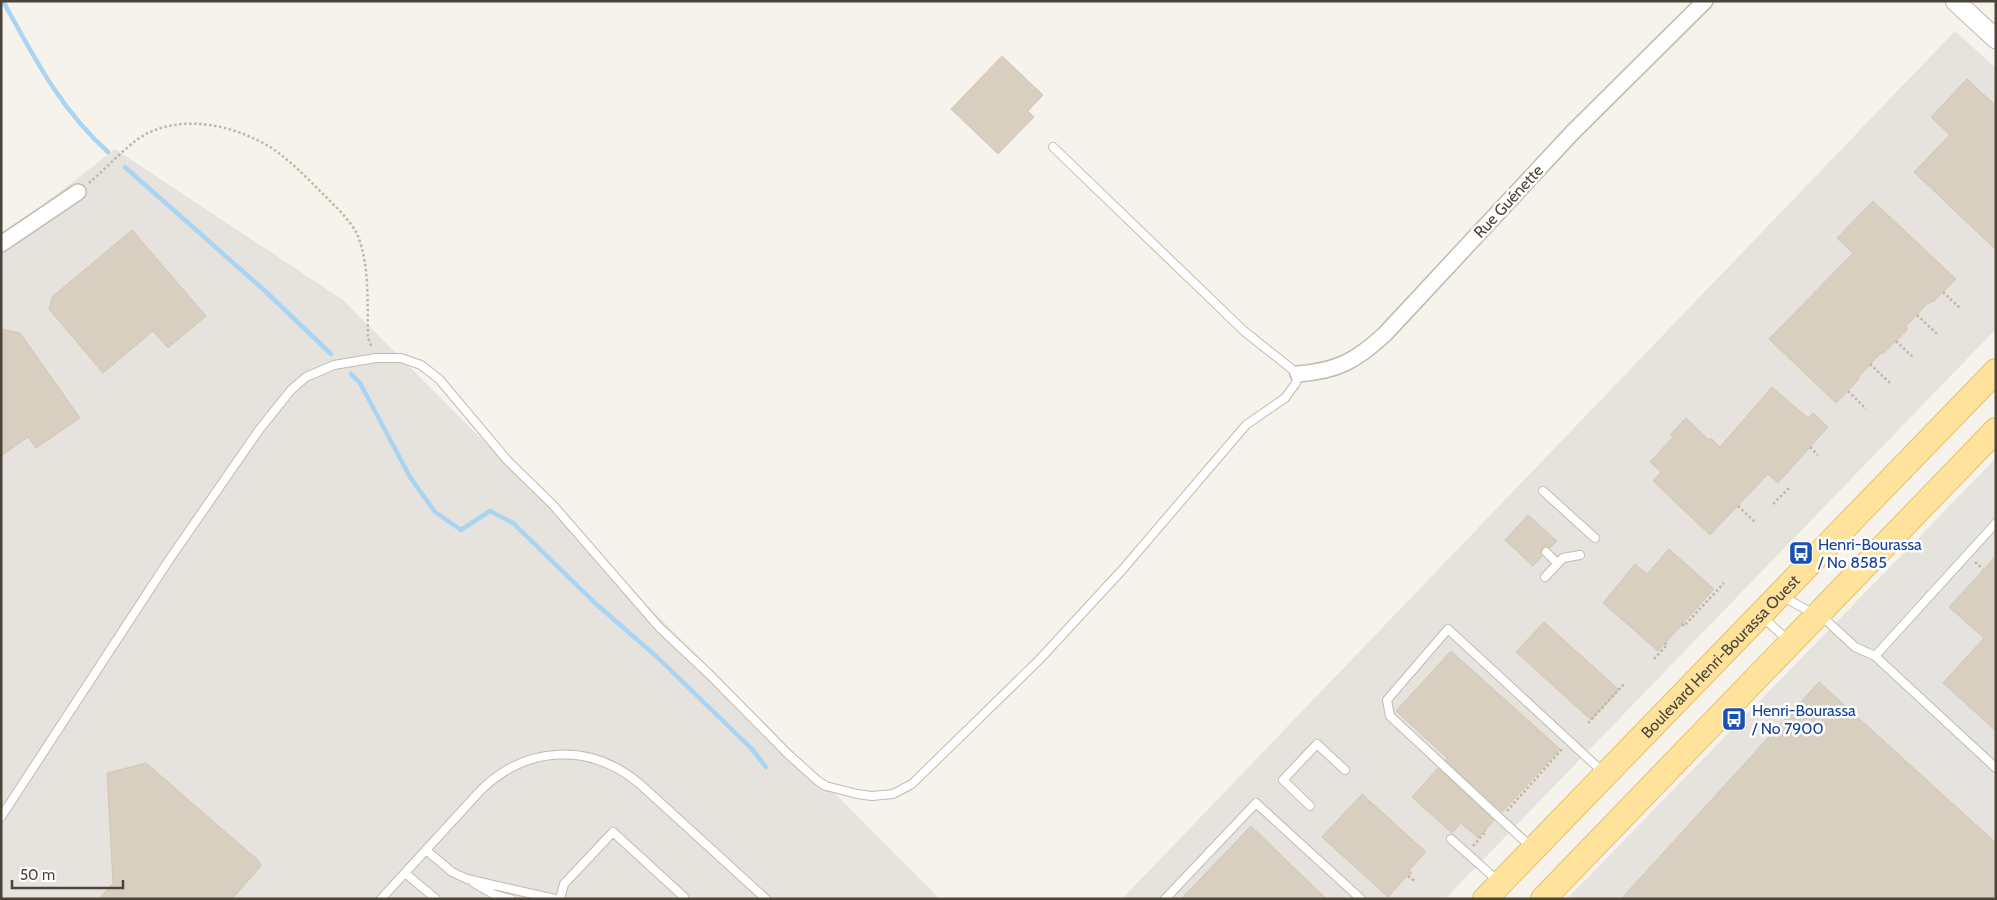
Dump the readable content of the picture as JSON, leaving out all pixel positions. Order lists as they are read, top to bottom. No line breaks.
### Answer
{"streets":{"main road":["Boulevard Henri-Bourassa Ouest"],"street":["Rue Guénette"]},"places":{"bus stop":["Henri-Bourassa / No 8585","Henri-Bourassa / No 7900"]},"scale_bar":"50 m"}
